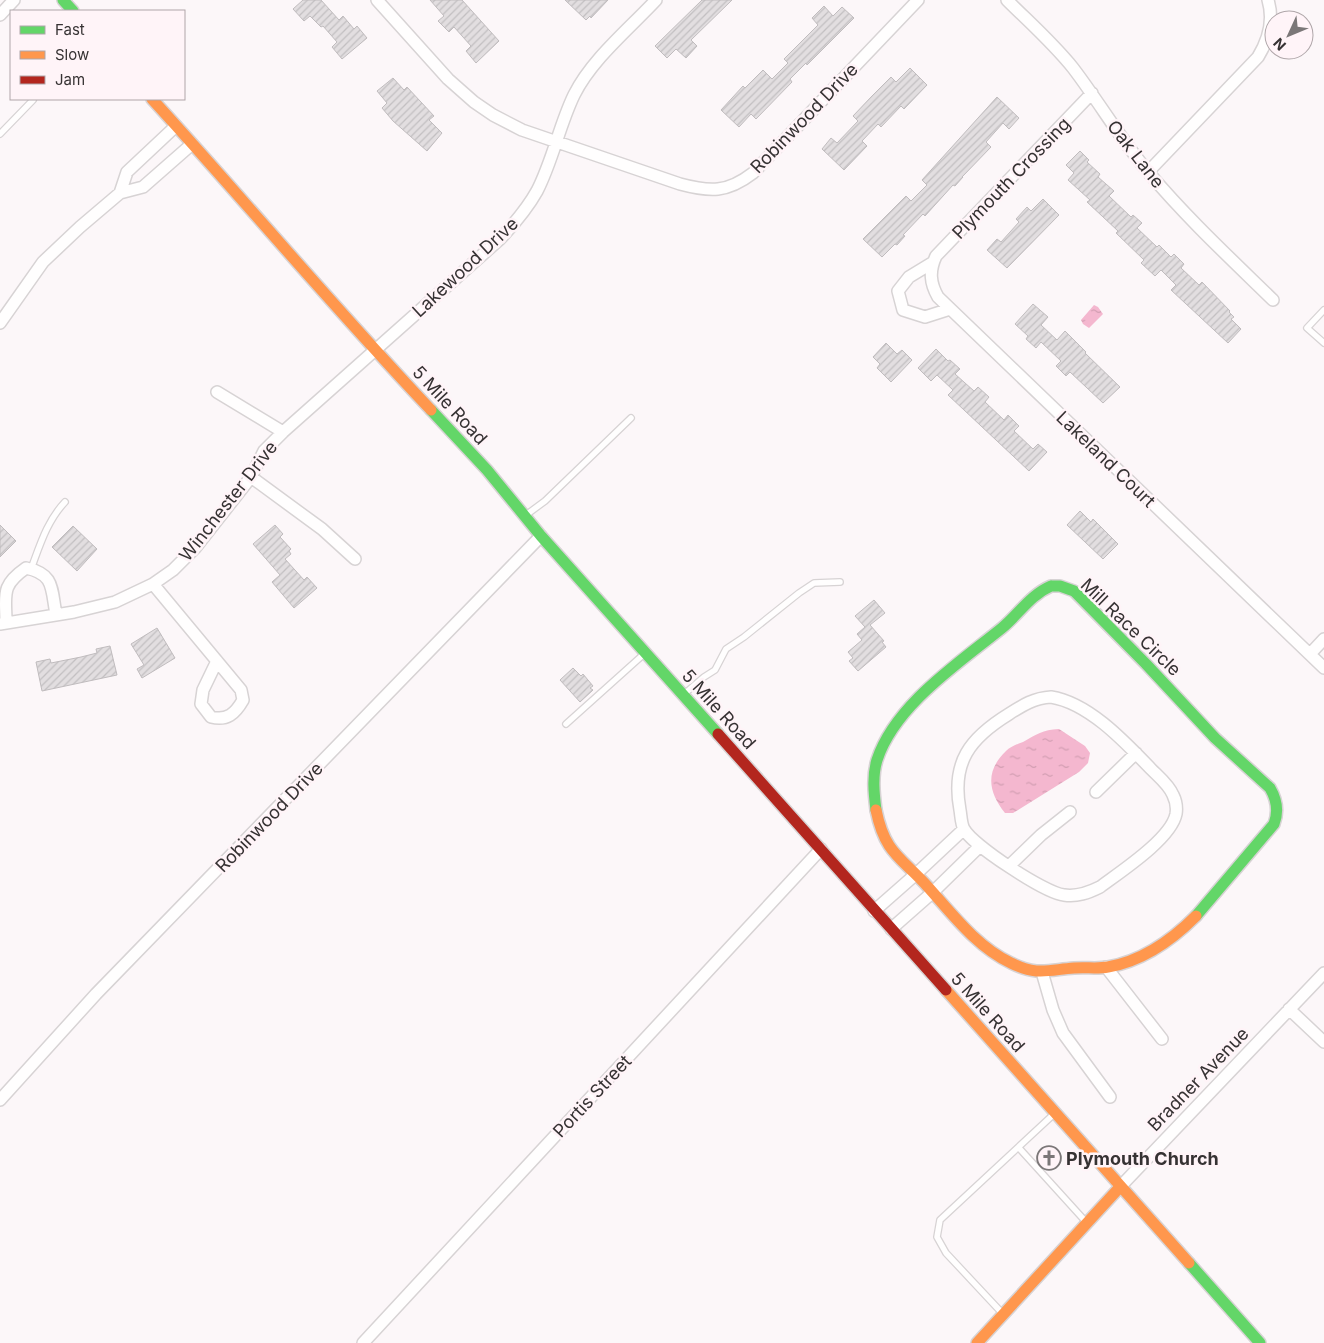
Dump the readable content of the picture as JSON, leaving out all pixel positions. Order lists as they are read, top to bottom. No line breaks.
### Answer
{"streets":{"street":["Robinwood Drive","Oak Lane","Plymouth Crossing","Lakewood Drive","5 Mile Road","Lakeland Court","Winchester Drive","Mill Race Circle","Bradner Avenue","Portis Street"]},"crossings":[["Robinwood Drive","Lakewood Drive"],["Robinwood Drive","5 Mile Road"],["Oak Lane","Plymouth Crossing"],["Plymouth Crossing","Lakeland Court"],["Lakewood Drive","5 Mile Road"],["Lakewood Drive","Winchester Drive"],["5 Mile Road","Winchester Drive"],["5 Mile Road","Bradner Avenue"],["5 Mile Road","Portis Street"]],"places":{"church":["Plymouth Church"]},"legend":["Fast","Slow","Jam"],"north":"bottom left"}
